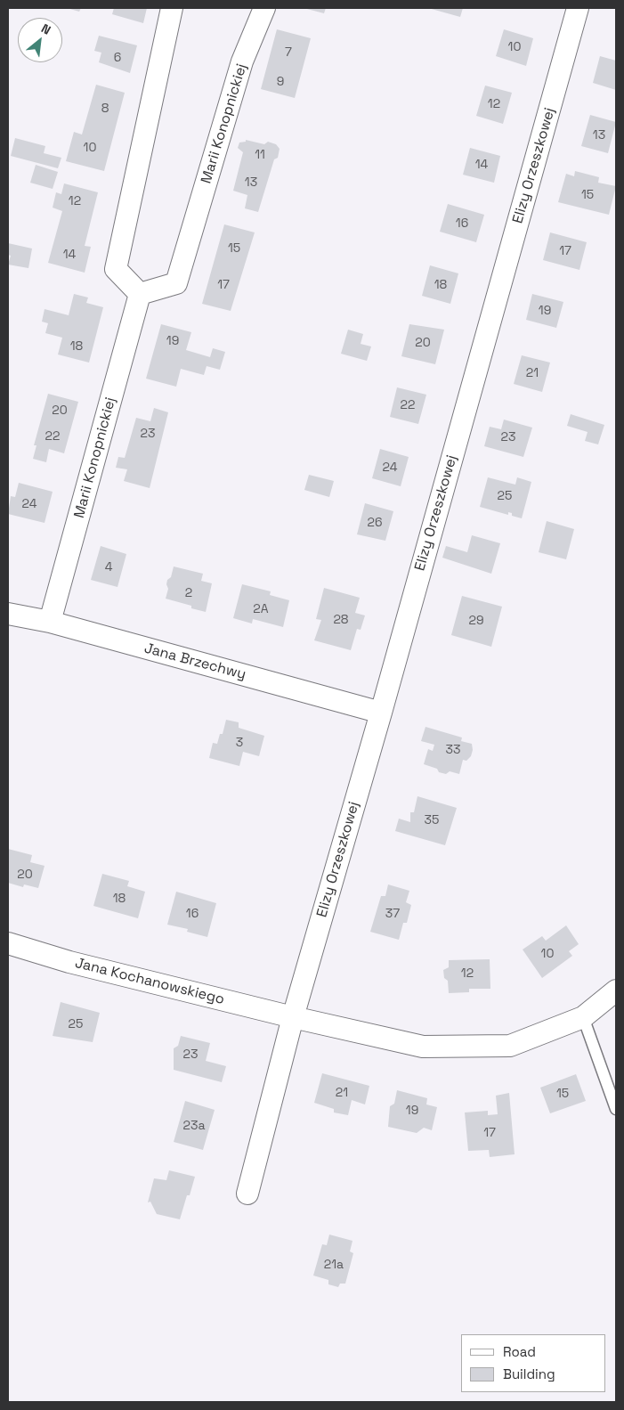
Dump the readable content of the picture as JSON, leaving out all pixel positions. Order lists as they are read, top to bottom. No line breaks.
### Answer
{"streets":{"street":["Marii Konopnickiej","Elizy Orzeszkowej","Jana Brzechwy","Jana Kochanowskiego"]},"crossings":[["Marii Konopnickiej","Jana Brzechwy"],["Elizy Orzeszkowej","Jana Brzechwy"],["Elizy Orzeszkowej","Jana Kochanowskiego"]],"house_numbers":["10","7","6","9","12","8","13","10","11","14","13","15","12","16","15","17","14","17","18","19","19","20","18","21","22","20","23","22","23","24","25","24","26","4","2","2A","28","29","3","33","35","20","18","16","37","10","12","25","23","21","15","19","23a","17","21a"],"legend":["Road","Building"],"north":"top right"}
